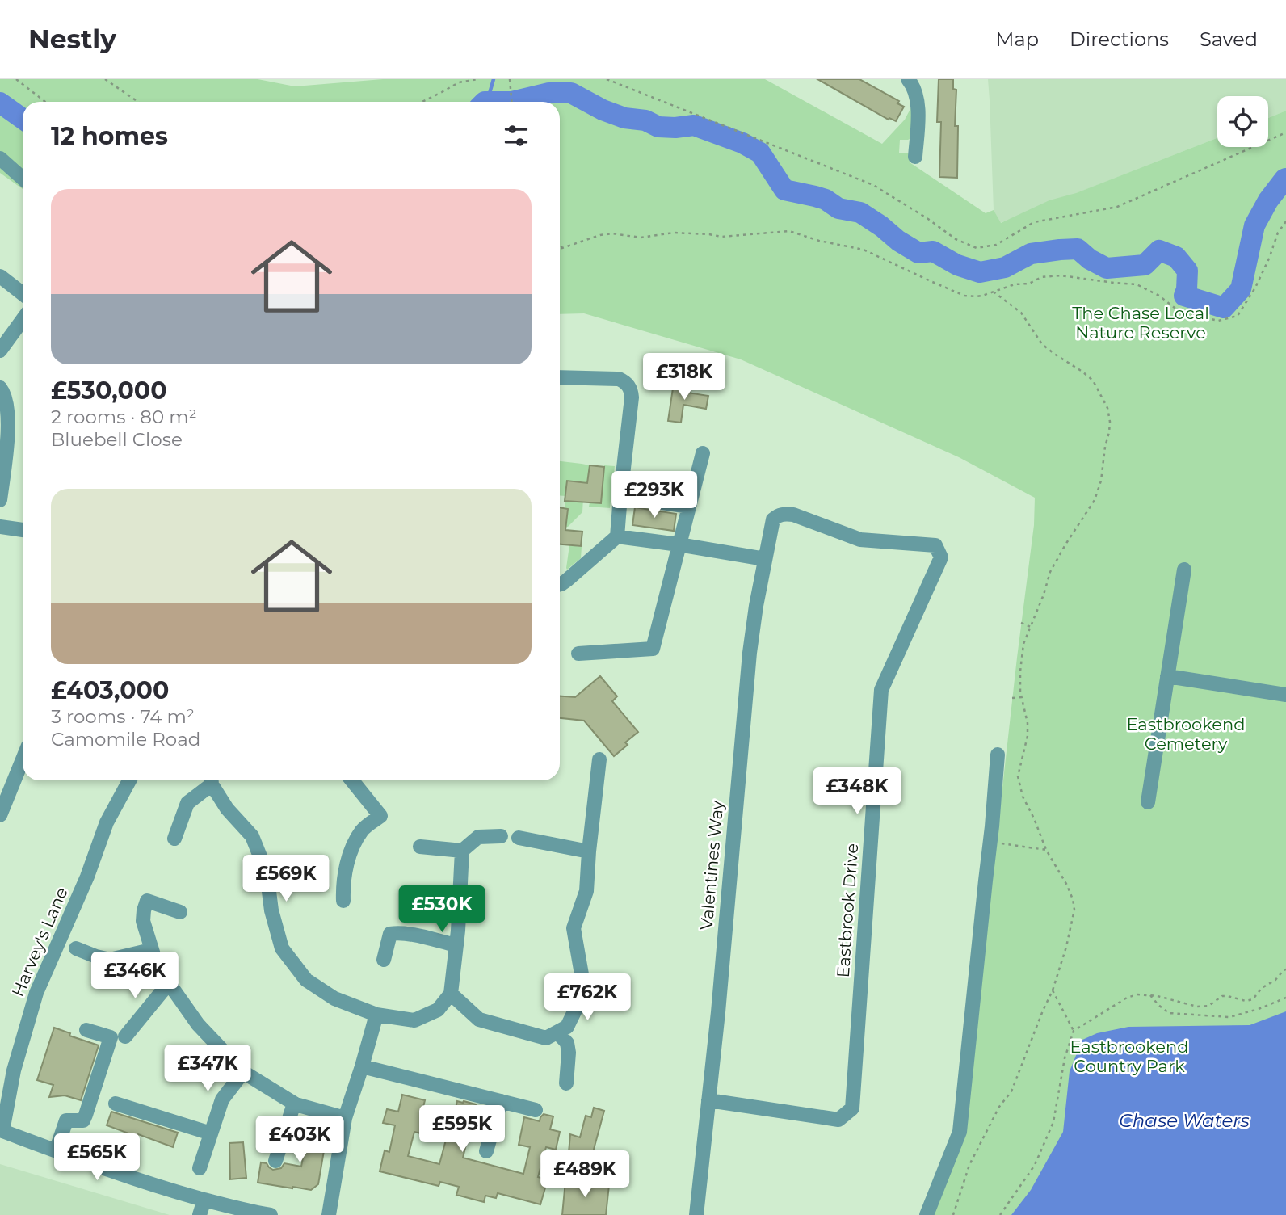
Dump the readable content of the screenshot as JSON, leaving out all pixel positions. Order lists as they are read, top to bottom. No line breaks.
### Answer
{"streets":{"street":["Valentines Way","Eastbrook Drive","Harvey's Lane"]},"crossings":[["Valentines Way","Eastbrook Drive"]],"water":["Chase Waters"],"parks":["The Chase Local Nature Reserve","Eastbrookend Cemetery","Eastbrookend Country Park"],"page":{"header":"Nestly","nav":["Map","Directions","Saved"],"heading":"12 homes","list":[{"name":"£530,000","note":"2 rooms · 80 m² · Bluebell Close"},{"name":"£403,000","note":"3 rooms · 74 m² · Camomile Road"}],"price":["£318K","£293K","£348K","£569K","£530K","£346K","£762K","£347K","£595K","£403K","£565K","£489K"]}}
